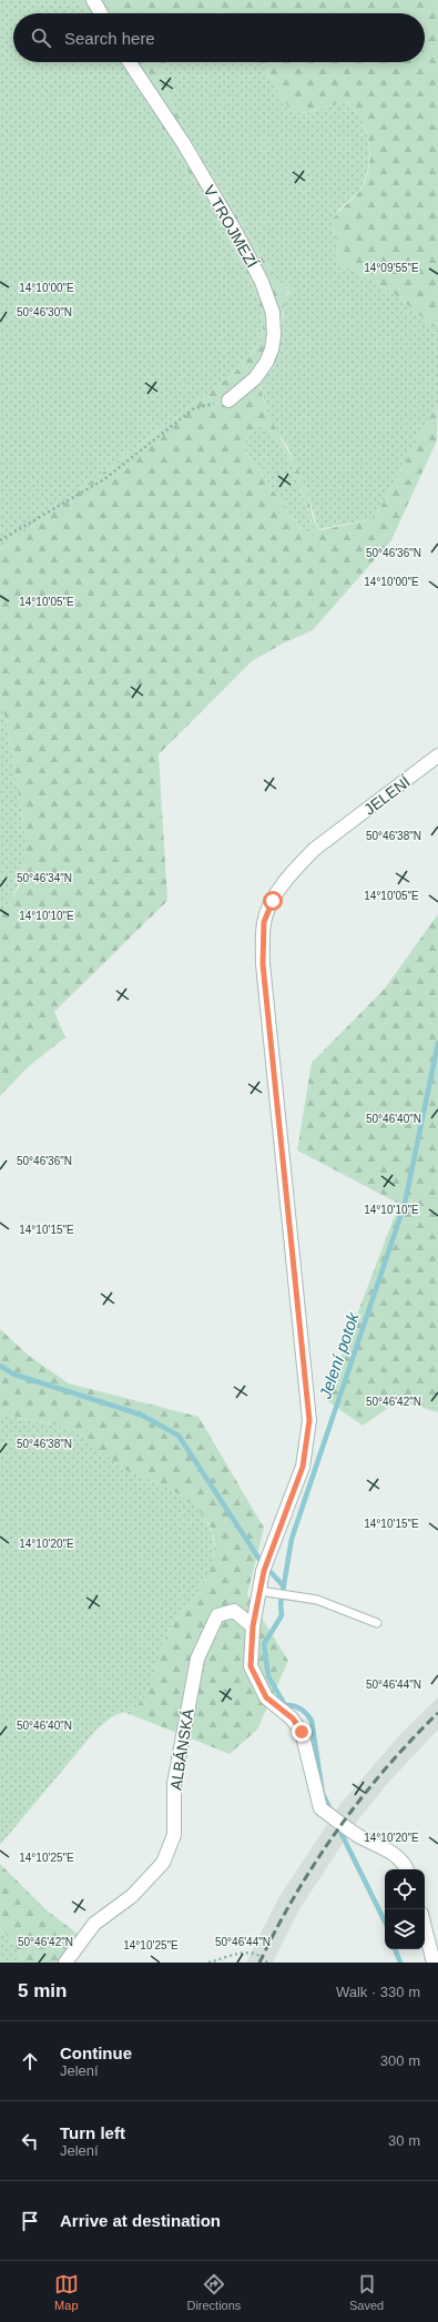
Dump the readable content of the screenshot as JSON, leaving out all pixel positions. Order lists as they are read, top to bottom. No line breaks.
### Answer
{"streets":{"street":["V TROJMEZÍ","JELENÍ","ALBÁNSKÁ"]},"crossings":[["JELENÍ","ALBÁNSKÁ"]],"water":["Jelení potok"],"page":{"search":"Search here","heading":["5 min","Walk · 330 m"],"list":[["Continue","Jelení","300 m"],["Turn left","Jelení","30 m"],"Arrive at destination"],"nav":["Map","Directions","Saved"]},"coordinates":["14°09'55\"E","14°10'00\"E","50°46'30\"N","50°46'36\"N","14°10'05\"E","50°46'38\"N","50°46'34\"N","14°10'10\"E","50°46'40\"N","14°10'15\"E","50°46'42\"N","14°10'20\"E","50°46'44\"N","14°10'25\"E"]}
